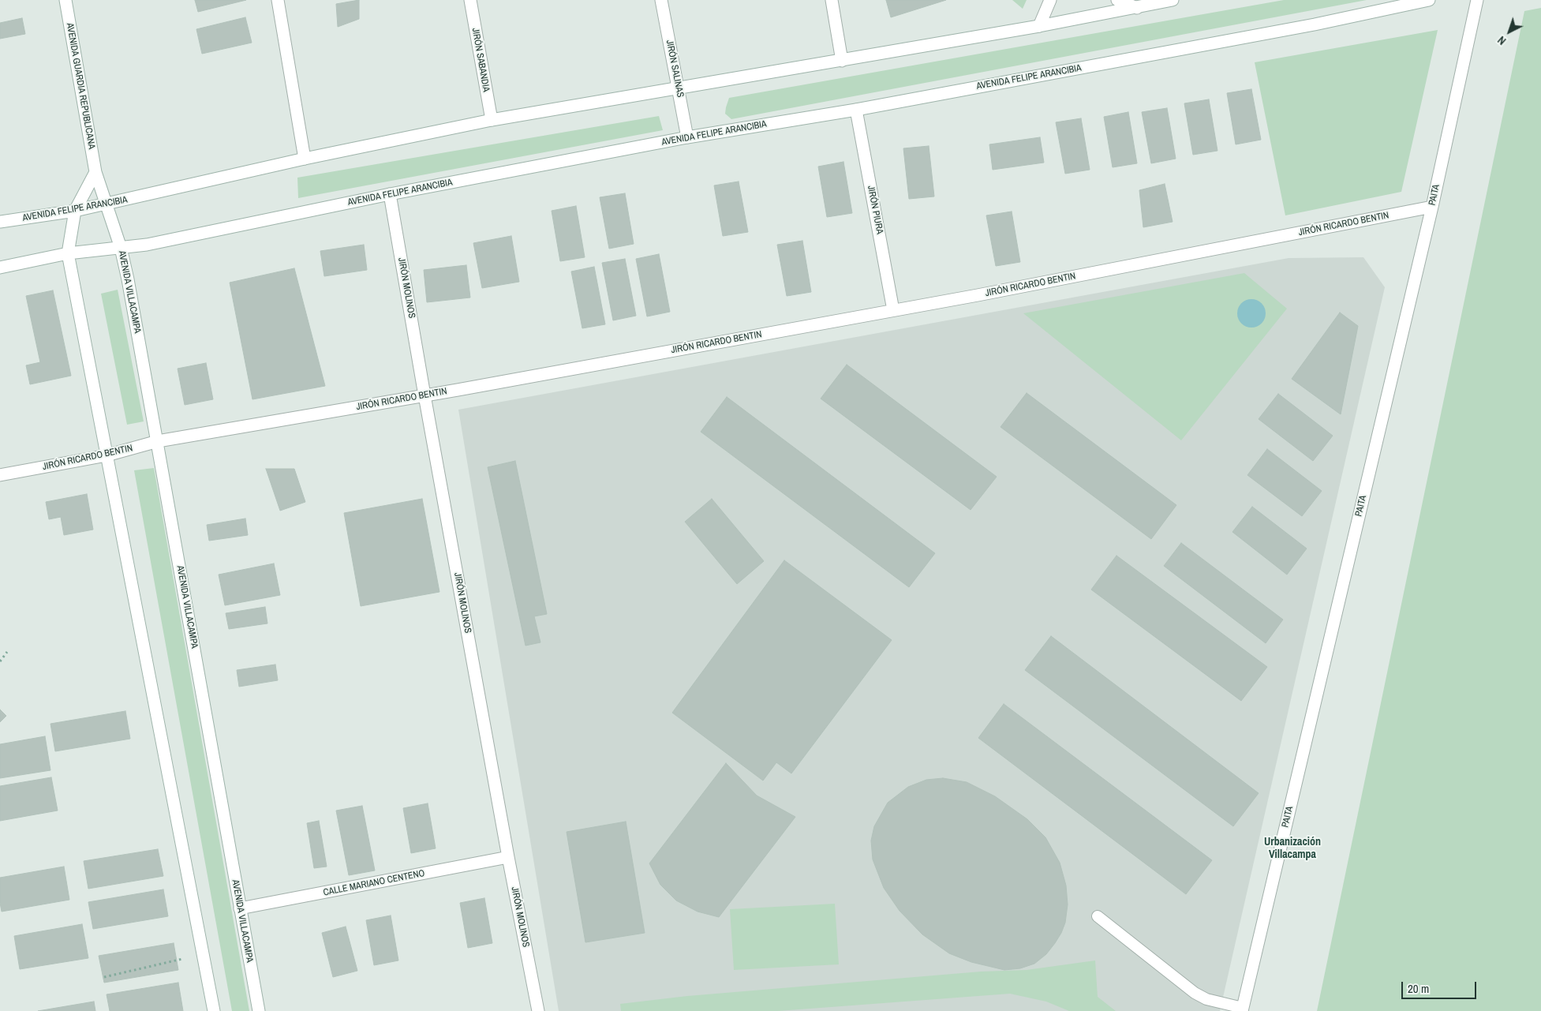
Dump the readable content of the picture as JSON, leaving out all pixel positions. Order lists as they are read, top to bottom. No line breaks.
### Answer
{"streets":{"street":["JIRÓN SABANDIA","JIRÓN SALINAS","AVENIDA FELIPE ARANCIBIA","AVENIDA GUARDIA REPUBLICANA","PAITA","JIRÓN PIURA","JIRÓN RICARDO BENTIN","JIRÓN MOLINOS","AVENIDA VILLACAMPA","CALLE MARIANO CENTENO"]},"crossings":[["JIRÓN SABANDIA","AVENIDA FELIPE ARANCIBIA"],["JIRÓN SALINAS","AVENIDA FELIPE ARANCIBIA"],["AVENIDA FELIPE ARANCIBIA","AVENIDA GUARDIA REPUBLICANA"],["AVENIDA FELIPE ARANCIBIA","JIRÓN PIURA"],["AVENIDA FELIPE ARANCIBIA","JIRÓN MOLINOS"],["AVENIDA FELIPE ARANCIBIA","AVENIDA VILLACAMPA"],["AVENIDA GUARDIA REPUBLICANA","AVENIDA VILLACAMPA"],["PAITA","JIRÓN RICARDO BENTIN"],["JIRÓN PIURA","JIRÓN RICARDO BENTIN"],["JIRÓN RICARDO BENTIN","JIRÓN MOLINOS"],["JIRÓN RICARDO BENTIN","AVENIDA VILLACAMPA"],["JIRÓN MOLINOS","CALLE MARIANO CENTENO"],["AVENIDA VILLACAMPA","CALLE MARIANO CENTENO"]],"districts":["Urbanización Villacampa"],"scale_bar":"20 m","north":"bottom left"}
